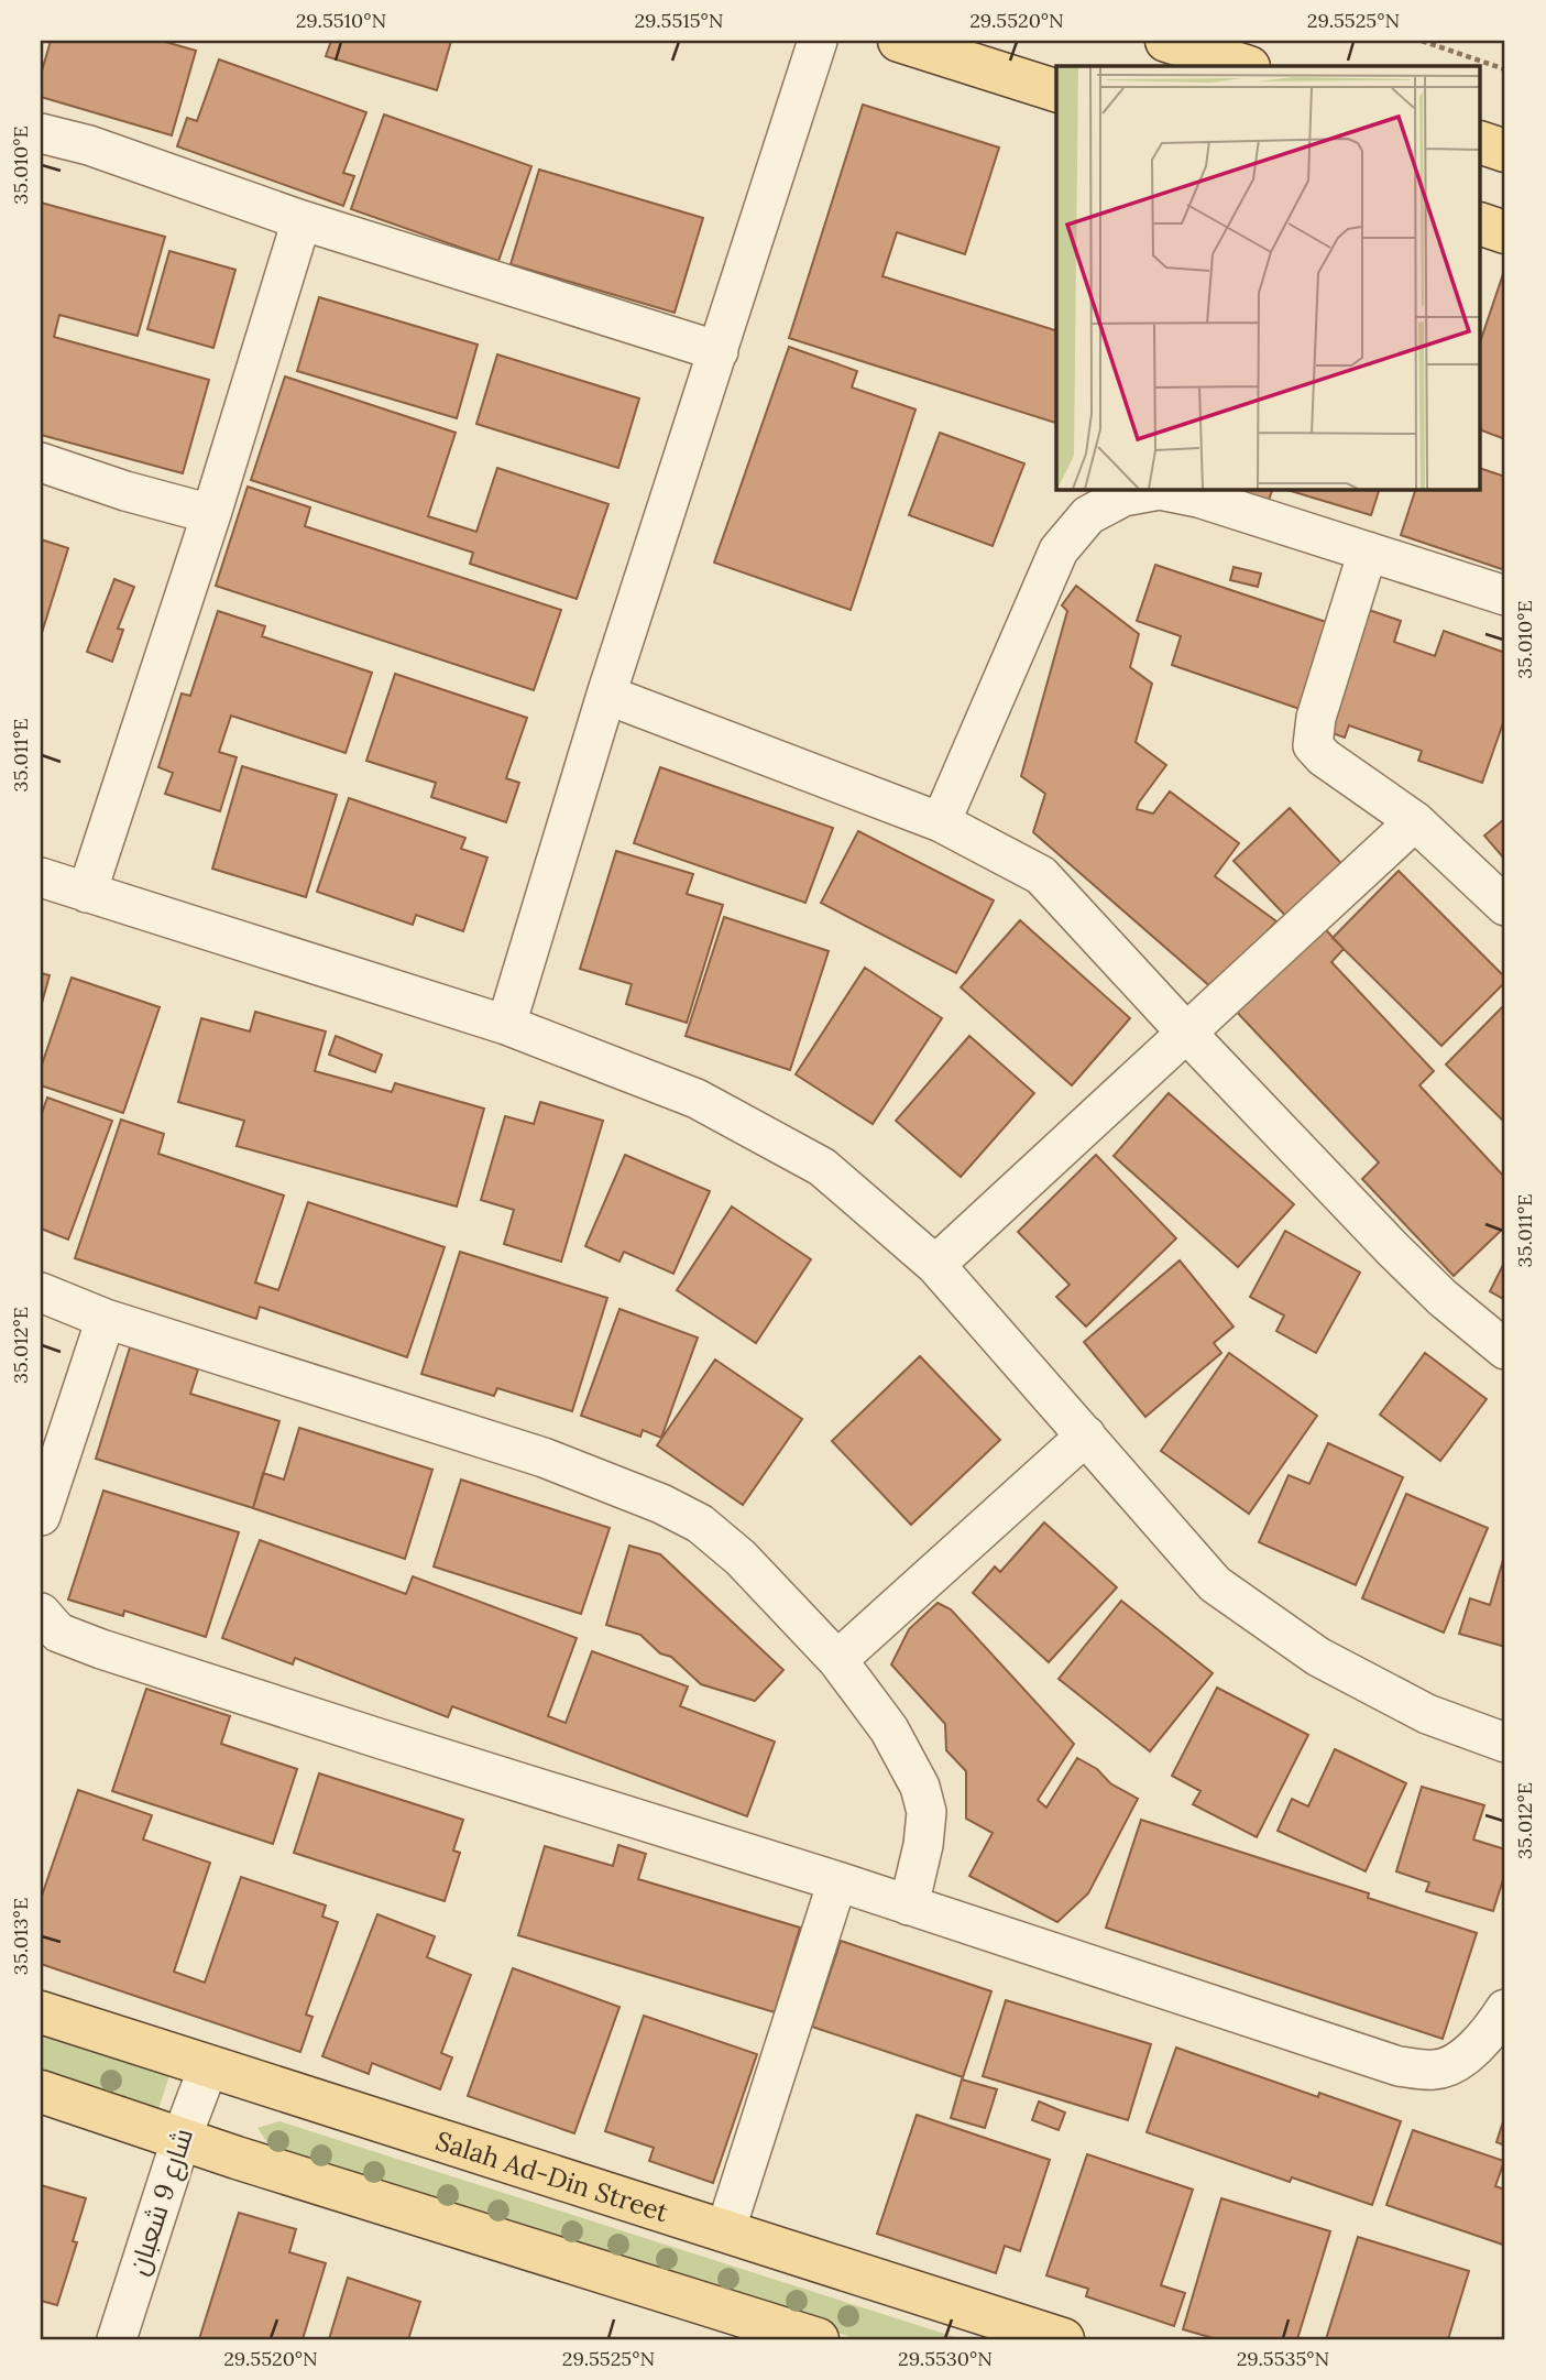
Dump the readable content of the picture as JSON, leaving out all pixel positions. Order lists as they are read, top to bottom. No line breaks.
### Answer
{"streets":{"main road":["Salah Ad-Din Street"],"street":["شارع 9 شعبان"]},"crossings":[["Salah Ad-Din Street","شارع 9 شعبان"]],"coordinates":["29.5510°N","29.5515°N","29.5520°N","29.5525°N","35.010°E","35.011°E","35.012°E","35.013°E","29.5530°N","29.5535°N"]}
